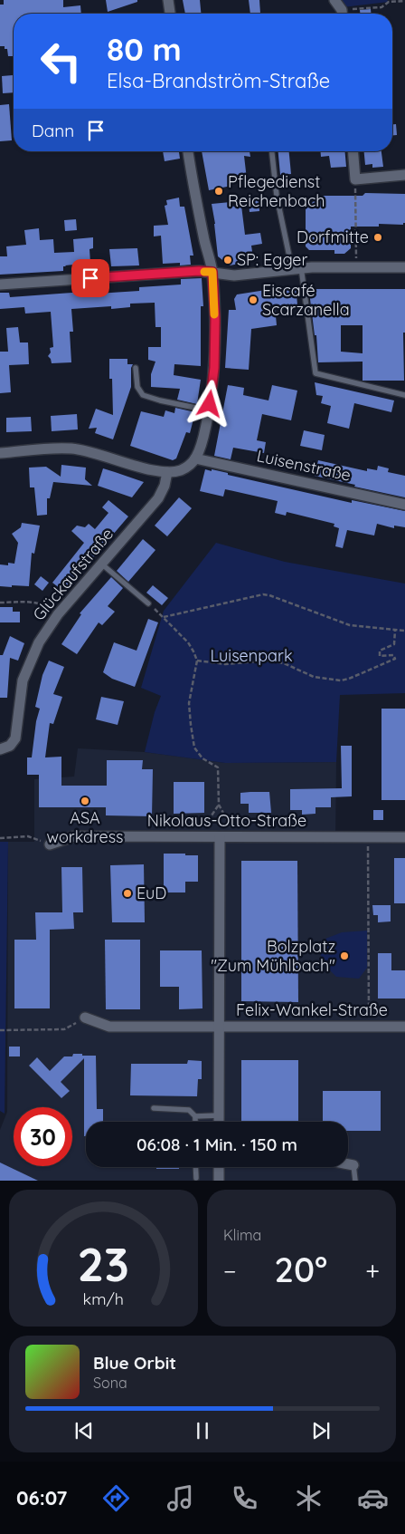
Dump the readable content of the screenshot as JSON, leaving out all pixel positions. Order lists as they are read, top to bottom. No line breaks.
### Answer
{"streets":{"street":["Luisenstraße","Glückaufstraße","Nikolaus-Otto-Straße","Felix-Wankel-Straße"]},"crossings":[["Nikolaus-Otto-Straße","Felix-Wankel-Straße"]],"parks":["Luisenpark"],"places":["Pflegedienst Reichenbach","Dorfmitte","SP: Egger","Eiscafé Scarzanella","ASA workdress","EuD","Bolzplatz \"Zum Mühlbach\""],"page":{"turn":["80 m","Elsa-Brandström-Straße"],"then":"Dann","limit":"30","trip":"06:08 · 1 Min. · 150 m","tile":"Klima","heat":["−","20°","+"],"song":["Blue Orbit","Sona"],"tabs":"06:07","gauge":["23","km/h"]}}
